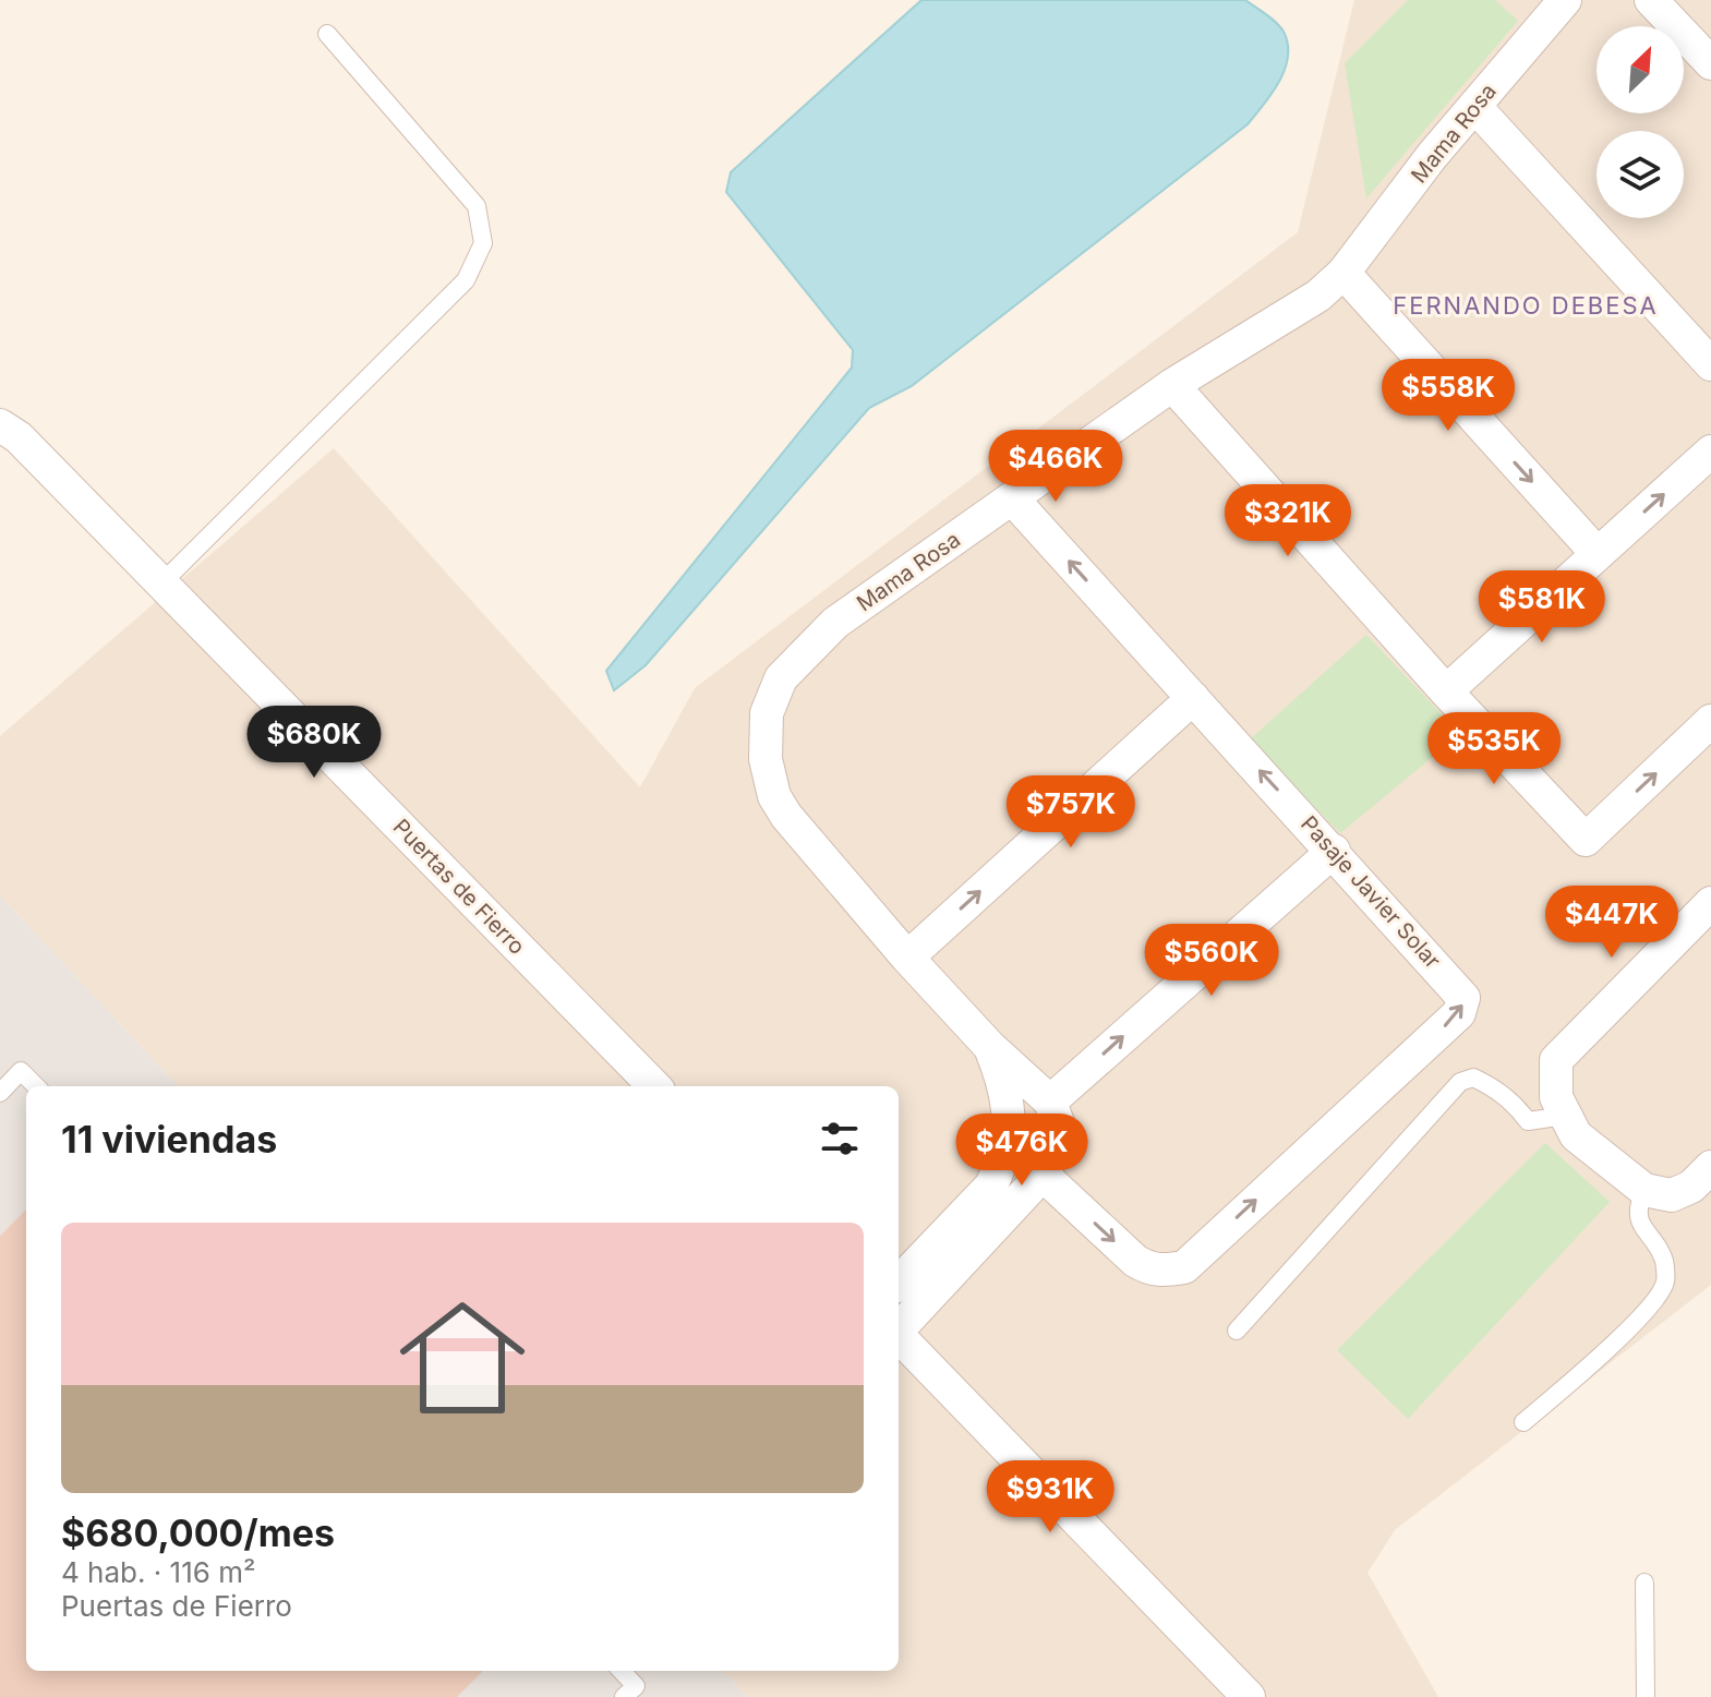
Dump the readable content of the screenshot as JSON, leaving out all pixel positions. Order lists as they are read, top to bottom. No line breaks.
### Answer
{"streets":{"street":["Mama Rosa","Puertas de Fierro","Pasaje Javier Solar"]},"crossings":[["Mama Rosa","Pasaje Javier Solar"]],"districts":["FERNANDO DEBESA"],"north":"top right","page":{"price":["$558K","$466K","$321K","$581K","$680K","$535K","$757K","$447K","$560K","$476K","$931K"],"heading":"11 viviendas","list":[{"name":"$680,000/mes","note":"4 hab. · 116 m² · Puertas de Fierro"}]}}
